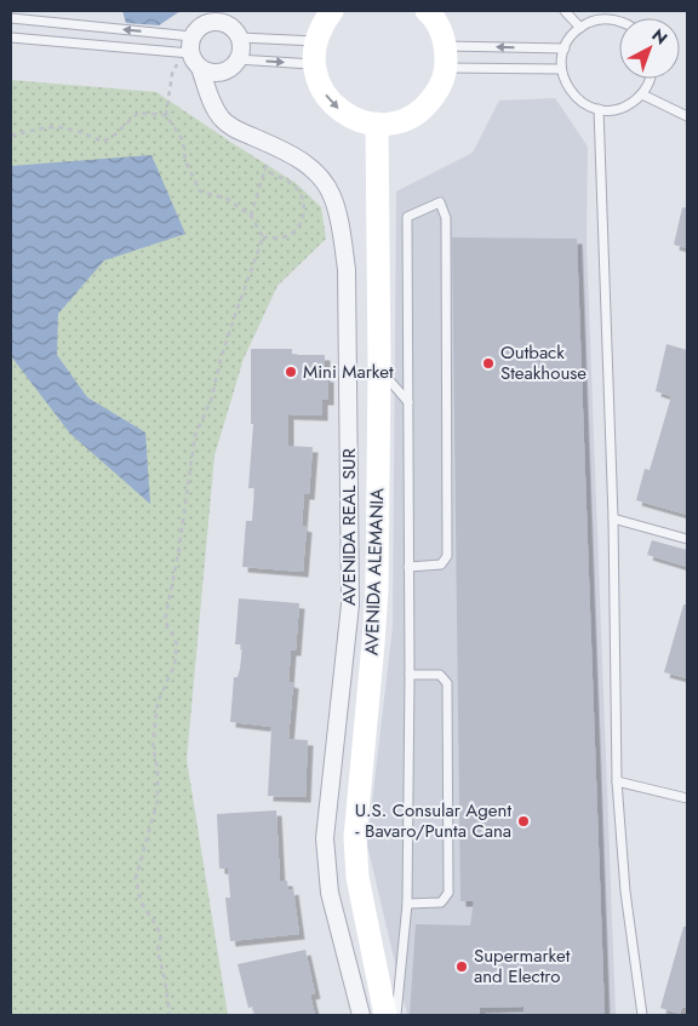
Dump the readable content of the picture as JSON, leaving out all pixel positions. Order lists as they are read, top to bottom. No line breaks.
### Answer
{"streets":{"street":["AVENIDA REAL SUR","AVENIDA ALEMANIA"]},"places":["Outback Steakhouse","Mini Market","U.S. Consular Agent - Bavaro/Punta Cana","Supermarket and Electro"],"north":"top right"}
